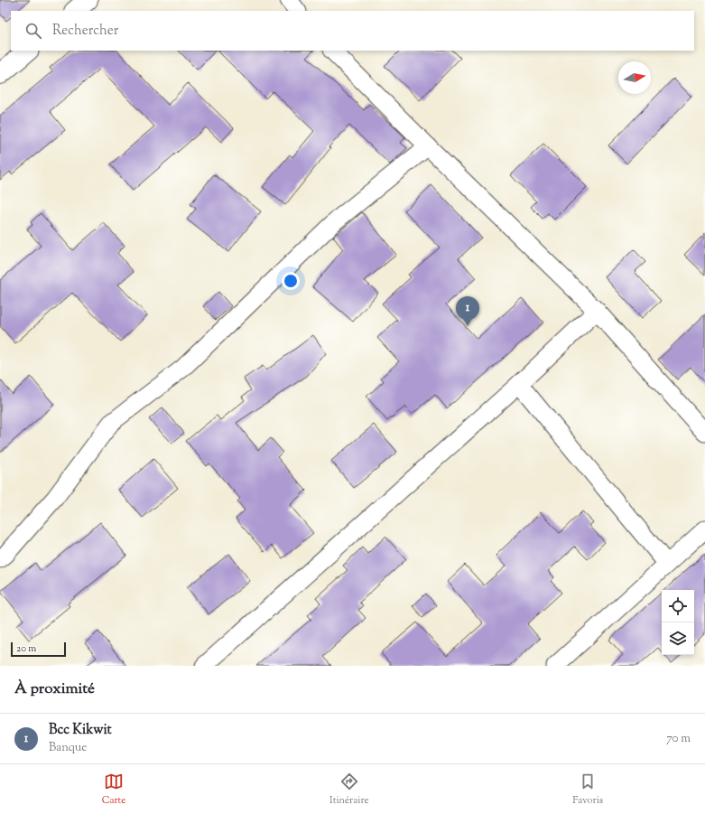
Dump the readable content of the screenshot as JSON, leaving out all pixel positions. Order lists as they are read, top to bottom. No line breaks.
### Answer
{"scale_bar":"20 m","north":"right","page":{"search":"Rechercher","pins":"1","scale":"20 m","heading":"À proximité","list":[{"mark":"1","name":"Bcc Kikwit","note":"Banque","value":"70 m"}],"nav":["Carte","Itinéraire","Favoris"]}}
